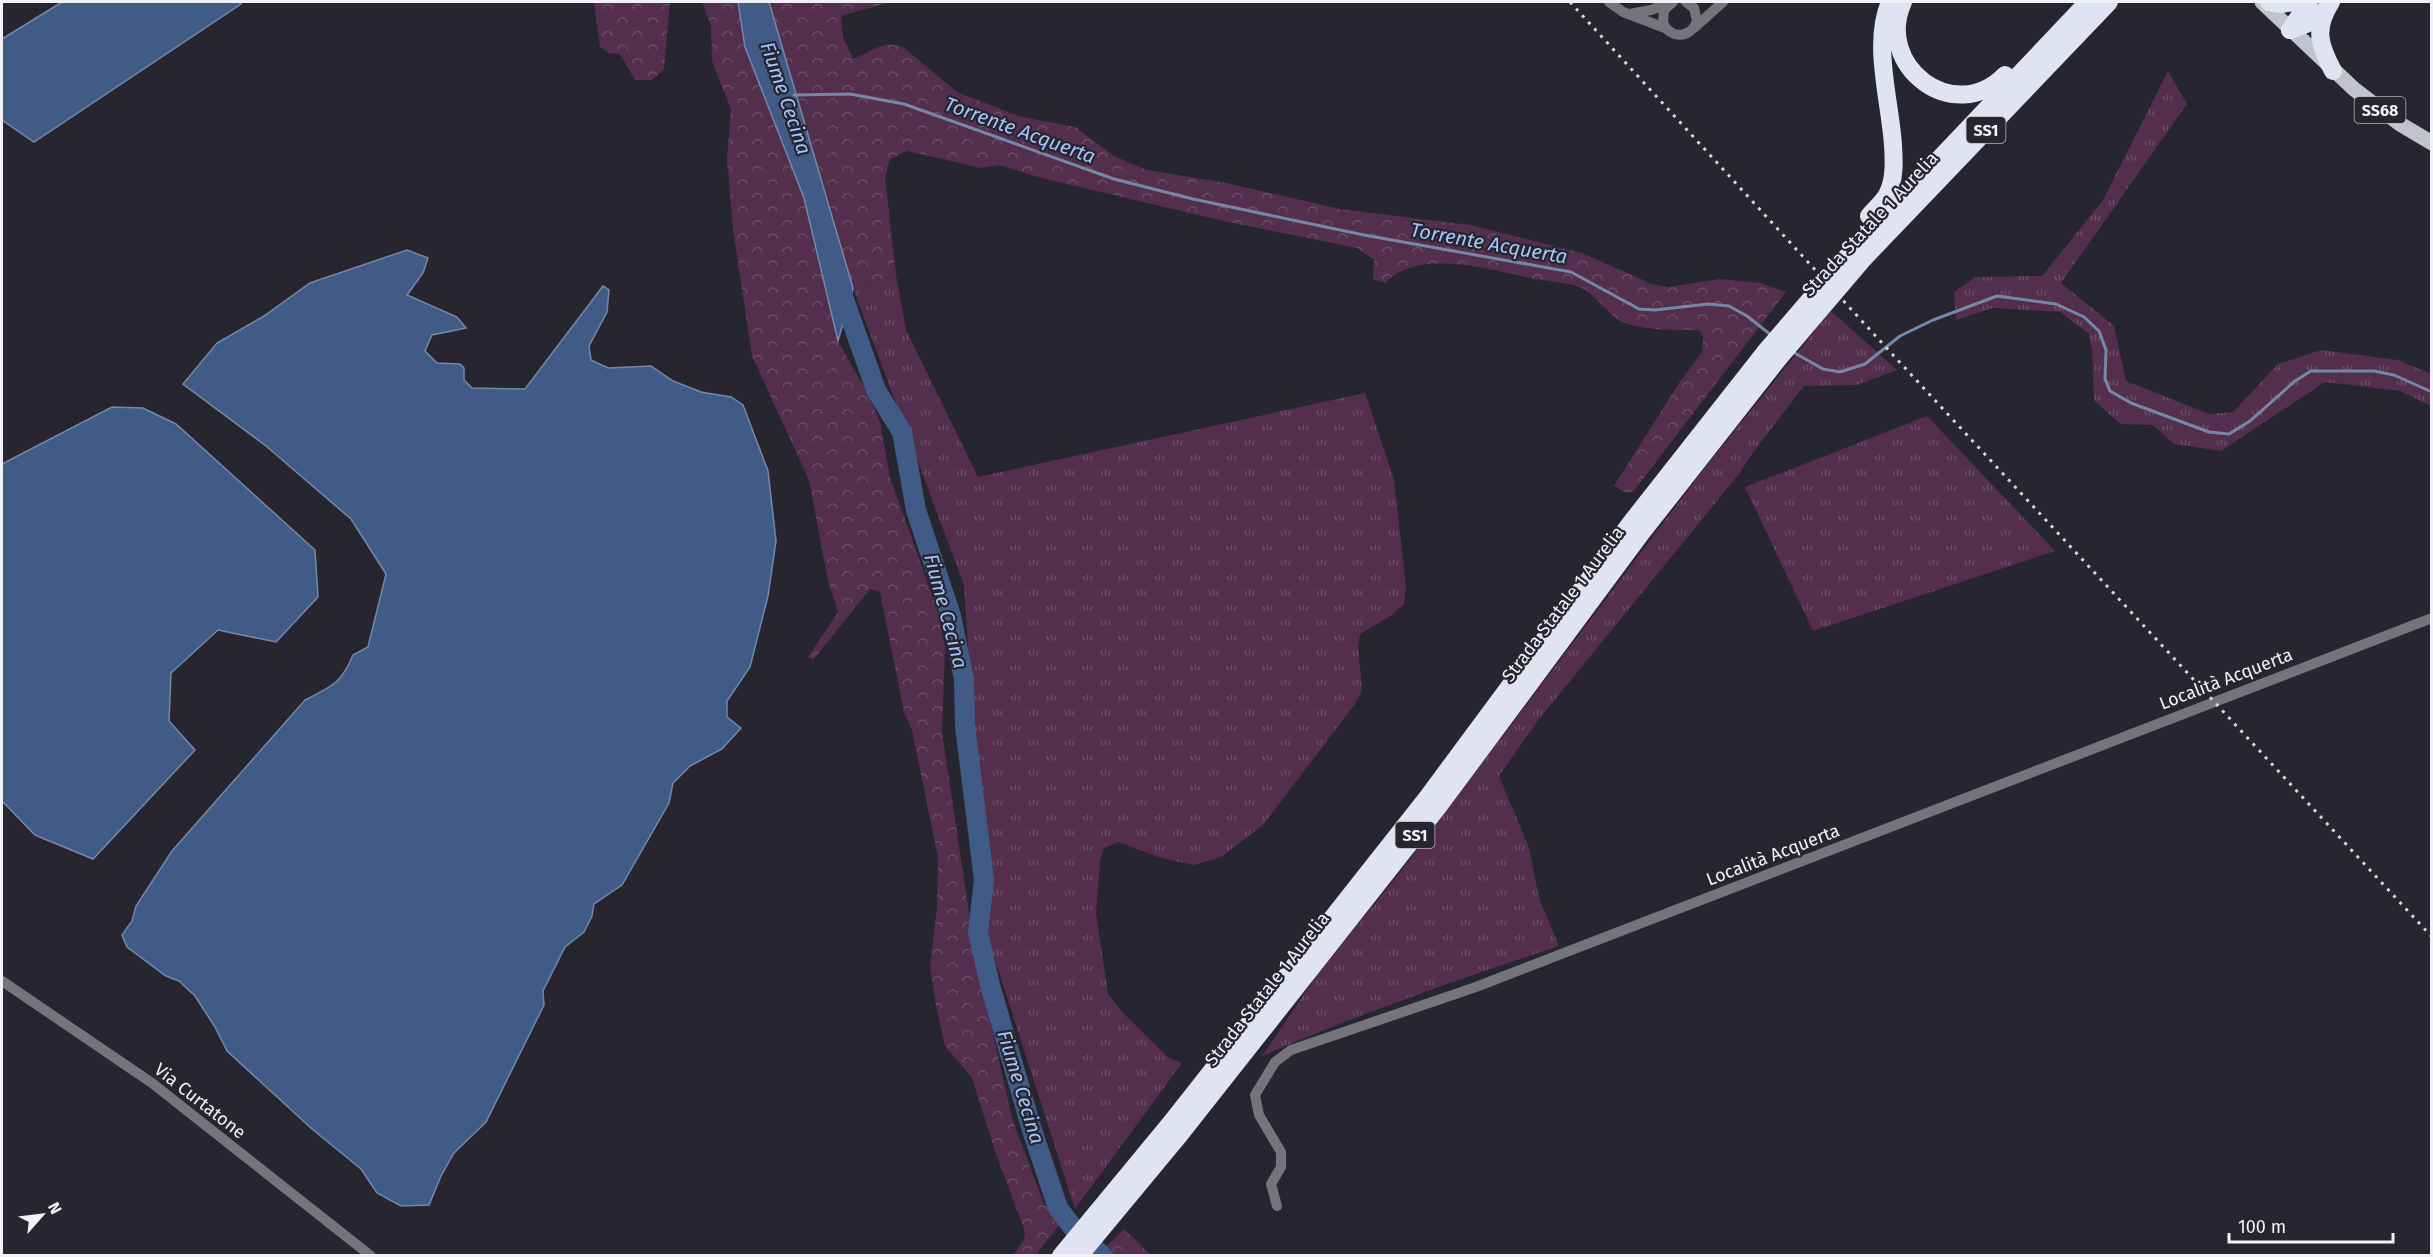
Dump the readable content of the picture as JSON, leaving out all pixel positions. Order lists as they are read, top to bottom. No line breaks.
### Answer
{"streets":{"highway":["SS1","Strada Statale 1 Aurelia"],"main road":["SS68"],"street":["Località Acquerta","Via Curtatone"]},"crossings":[["SS1","Strada Statale 1 Aurelia"]],"water":["Fiume Cecina","Torrente Acquerta"],"scale_bar":"100 m","north":"top right"}
